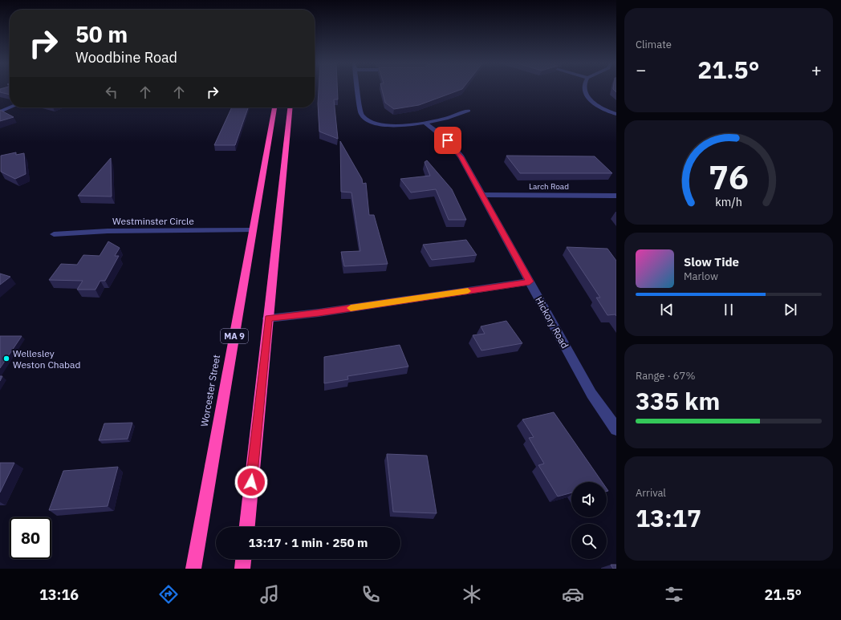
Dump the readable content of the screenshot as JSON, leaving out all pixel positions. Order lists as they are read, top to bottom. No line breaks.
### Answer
{"streets":{"highway":["MA 9","Worcester Street"],"street":["Larch Road","Westminster Circle","Hickory Road"]},"crossings":[["Larch Road","Hickory Road"],["Westminster Circle","Worcester Street"]],"places":["Wellesley Weston Chabad"],"page":{"tile":["Climate",["Range · 67%","335 km"],["Arrival","13:17"]],"turn":["50 m","Woodbine Road"],"heat":["−","21.5°","+"],"song":["Slow Tide","Marlow"],"limit":"80","trip":"13:17 · 1 min · 250 m","tabs":["13:16","21.5°"],"gauge":["76","km/h"]}}
